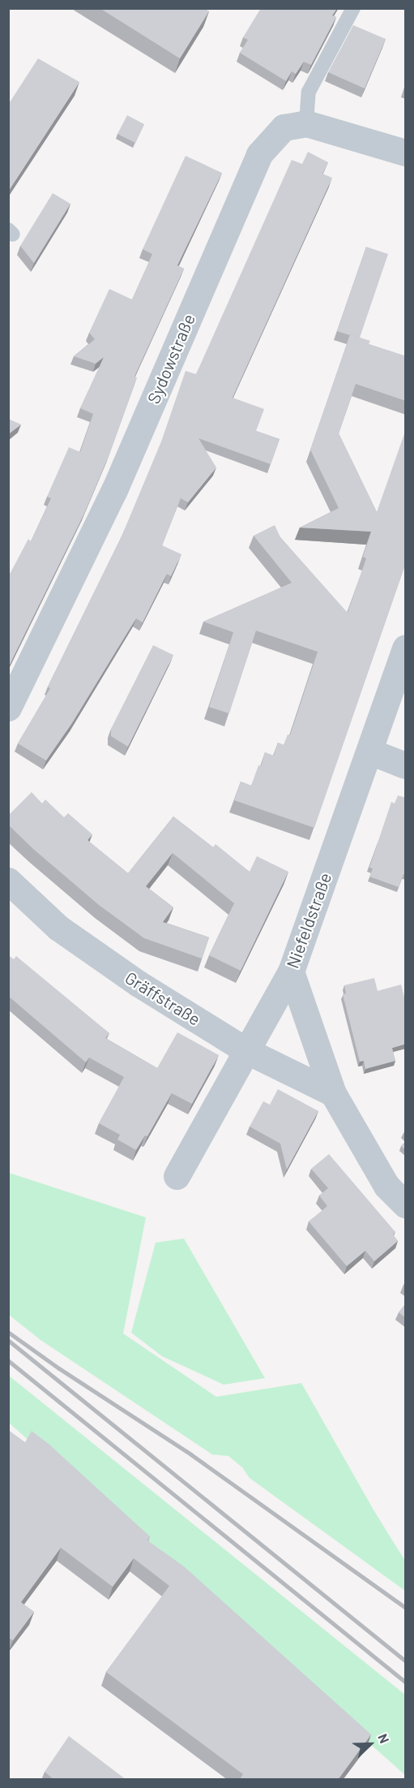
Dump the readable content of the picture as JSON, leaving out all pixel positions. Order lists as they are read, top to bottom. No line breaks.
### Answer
{"streets":{"street":["Sydowstraße","Niefeldstraße","Gräffstraße"]},"crossings":[["Niefeldstraße","Gräffstraße"]],"north":"top right"}
